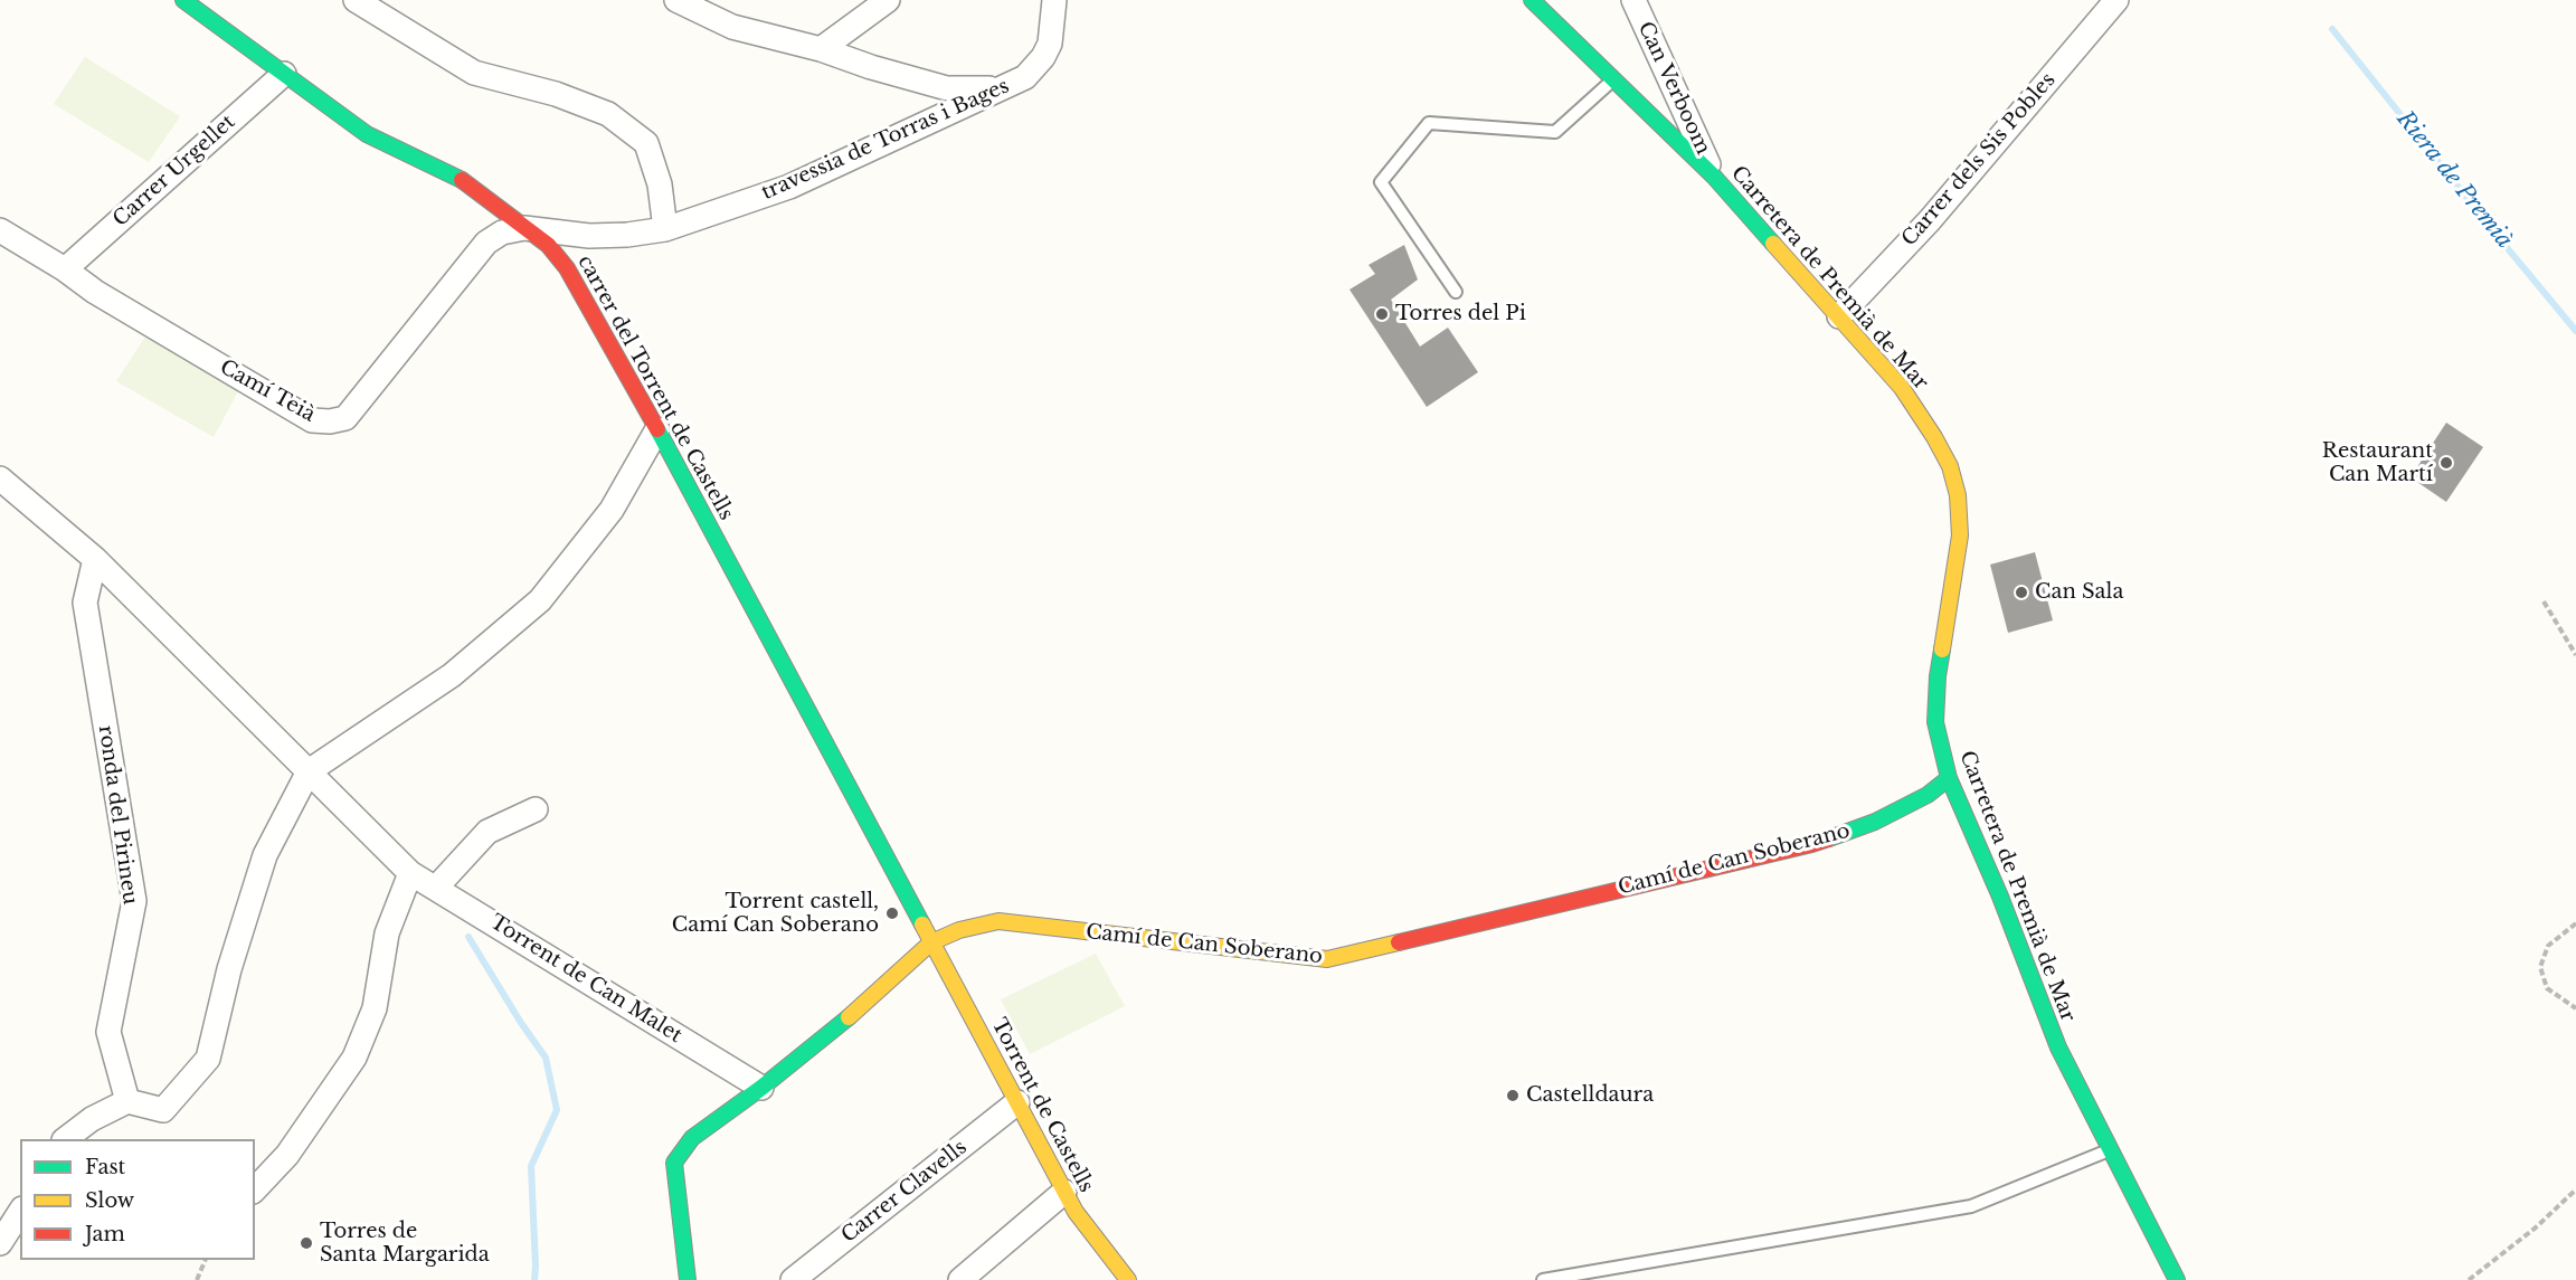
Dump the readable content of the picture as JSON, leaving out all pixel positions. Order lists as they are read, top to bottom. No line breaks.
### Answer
{"streets":{"street":["Can Verboom","travessia de Torras i Bages","Carrer dels Sis Pobles","Carrer Urgellet","Carretera de Premià de Mar","carrer del Torrent de Castells","Camí Teià","ronda del Pirineu","Camí de Can Soberano","Torrent de Can Malet","Torrent de Castells","Carrer Clavells"]},"crossings":[["Can Verboom","Carretera de Premià de Mar"],["travessia de Torras i Bages","carrer del Torrent de Castells"],["travessia de Torras i Bages","Camí Teià"],["Carrer dels Sis Pobles","Carretera de Premià de Mar"],["Carrer Urgellet","carrer del Torrent de Castells"],["Carrer Urgellet","Camí Teià"],["Carretera de Premià de Mar","Camí de Can Soberano"],["carrer del Torrent de Castells","Camí Teià"],["carrer del Torrent de Castells","Camí de Can Soberano"],["carrer del Torrent de Castells","Torrent de Castells"],["Camí de Can Soberano","Torrent de Can Malet"],["Camí de Can Soberano","Torrent de Castells"],["Torrent de Castells","Carrer Clavells"]],"water":["Riera de Premià"],"places":["Torres del Pi","Restaurant Can Martí","Can Sala","Torrent castell, Camí Can Soberano","Castelldaura","Torres de Santa Margarida"],"legend":["Fast","Slow","Jam"]}
